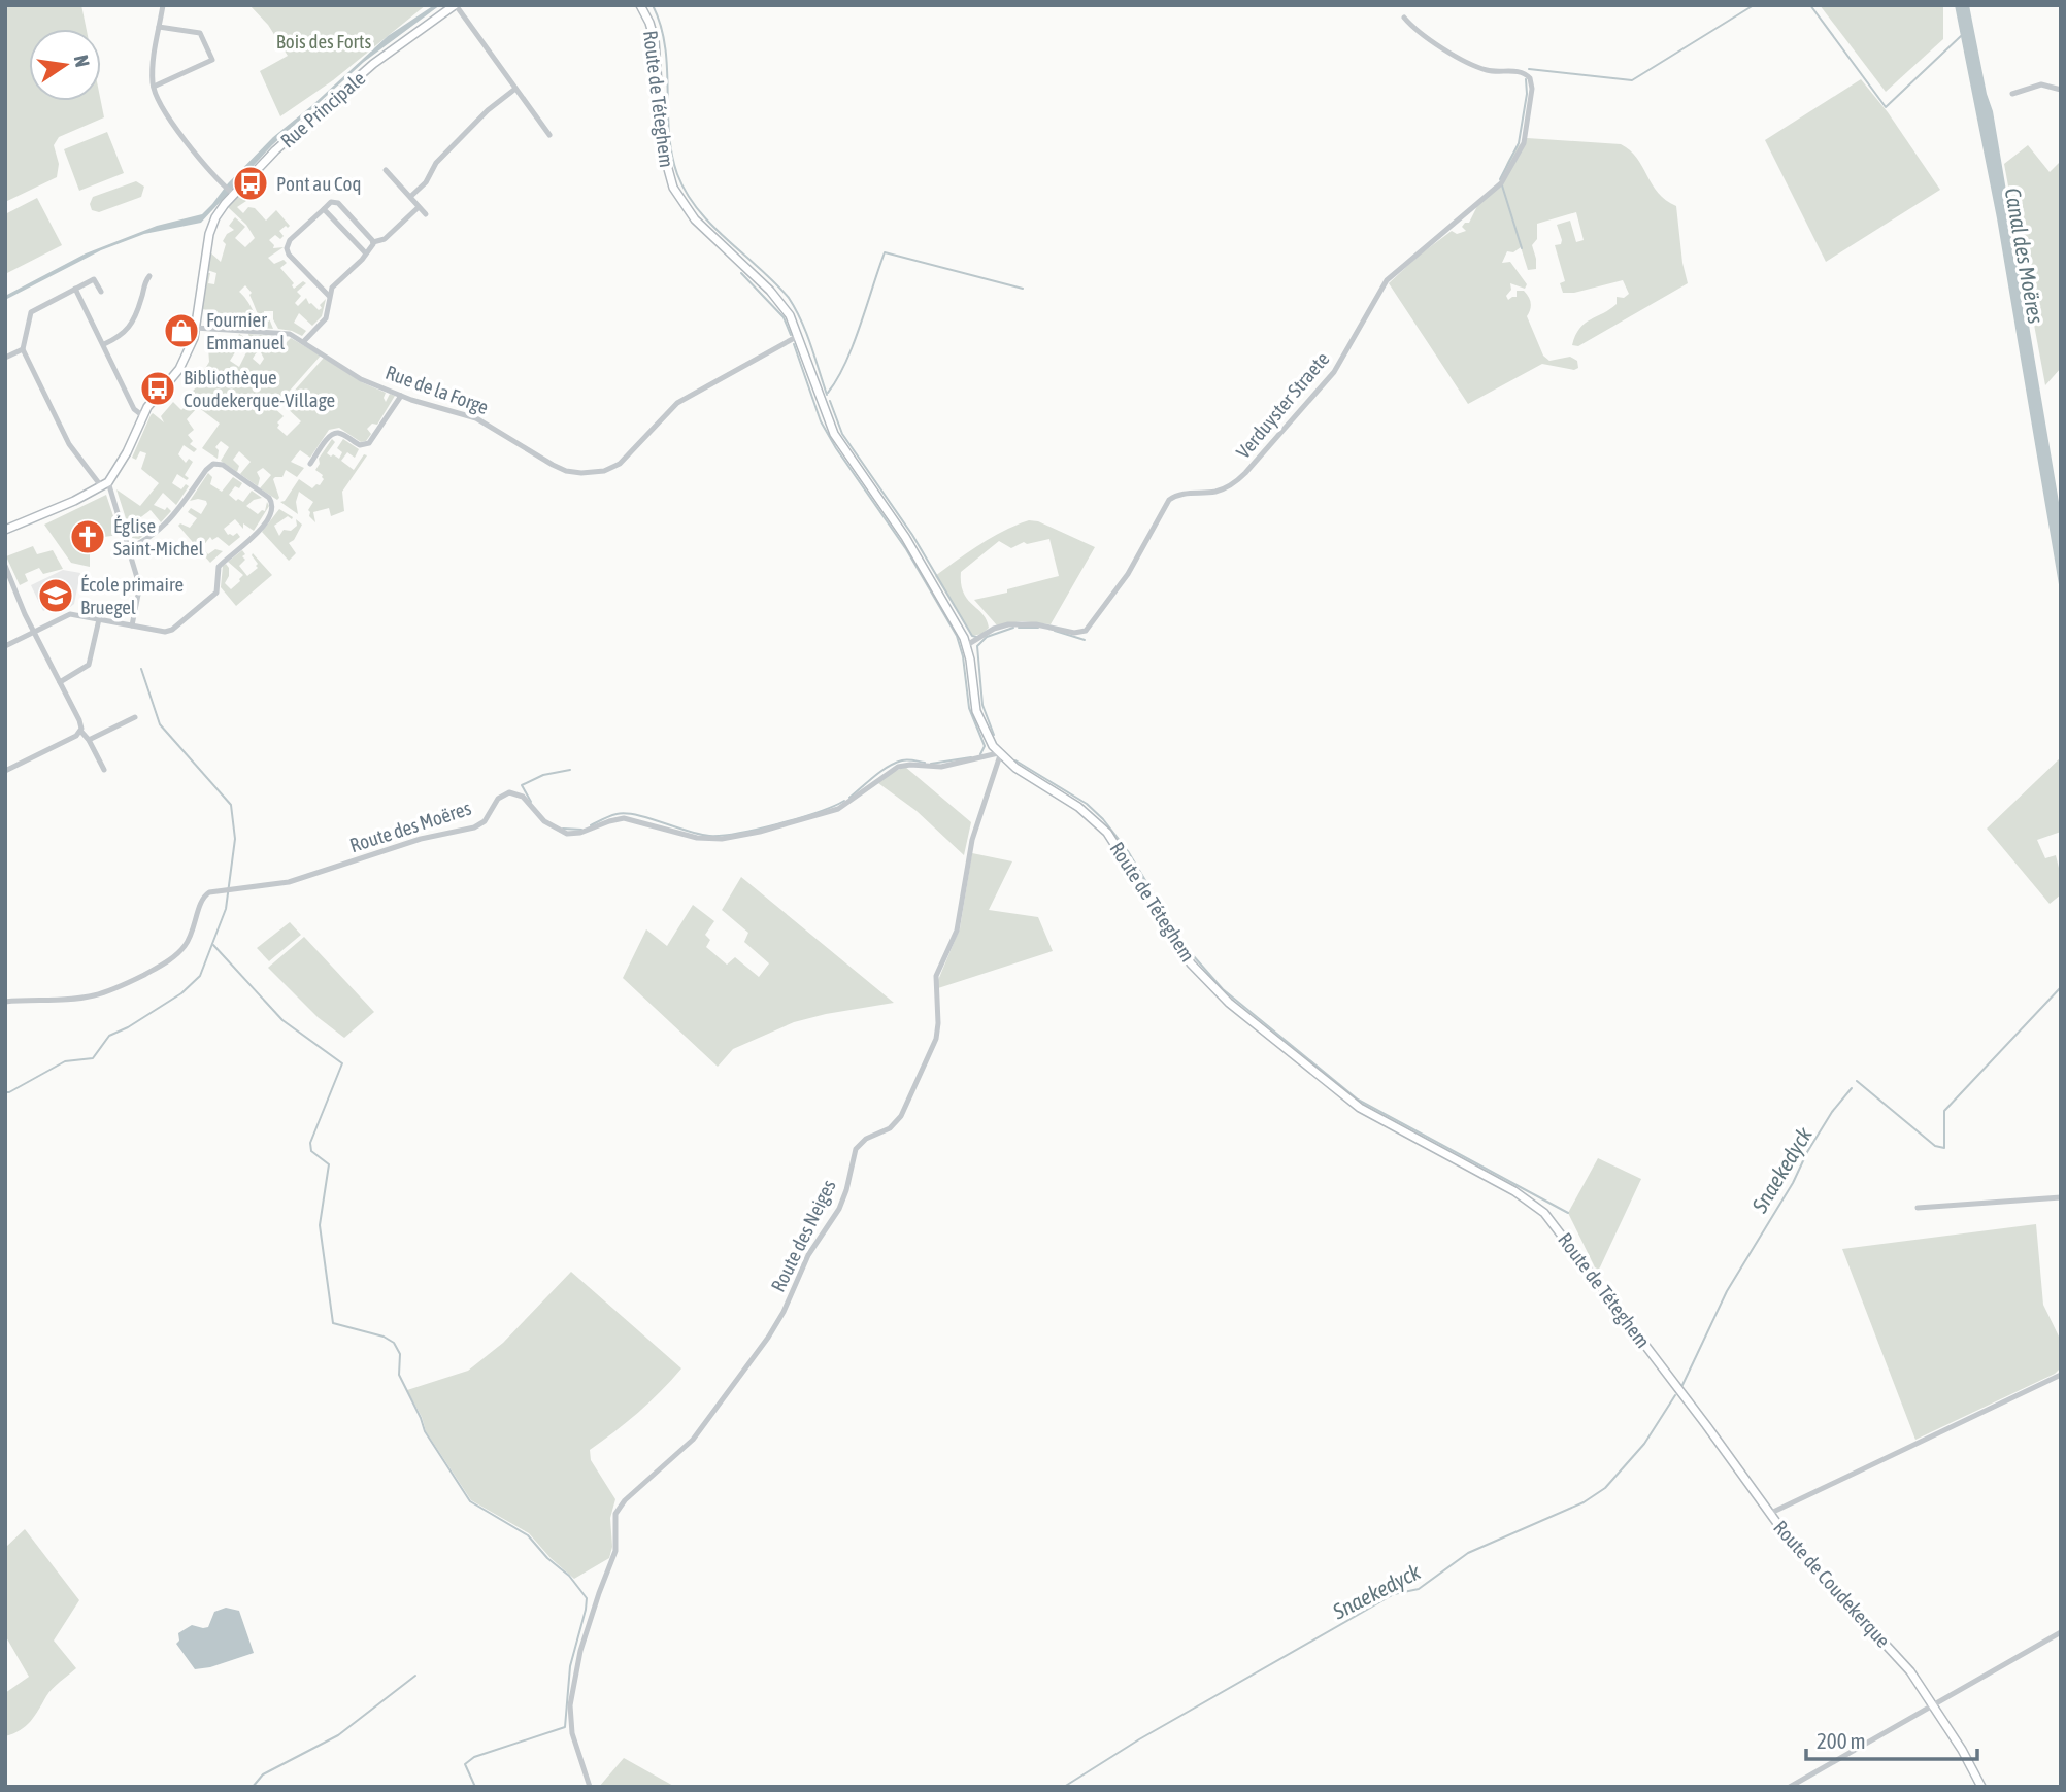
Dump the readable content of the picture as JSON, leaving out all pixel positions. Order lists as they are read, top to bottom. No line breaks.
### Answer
{"streets":{"main road":["Route de Téteghem","Rue Principale","Route de Coudekerque"],"street":["Rue de la Forge","Verduyster Straete","Route des Moëres","Route des Neiges"]},"crossings":[["Route de Téteghem","Rue de la Forge"],["Route de Téteghem","Verduyster Straete"],["Route de Téteghem","Route des Moëres"],["Route de Téteghem","Route des Neiges"],["Route de Téteghem","Route de Coudekerque"],["Rue Principale","Rue de la Forge"],["Route des Moëres","Route des Neiges"]],"water":["Canal des Moëres","Snaekedyck"],"parks":["Bois des Forts"],"places":{"bus stop":["Pont au Coq","Bibliothèque Coudekerque-Village"],"shop":["Fournier Emmanuel"],"church":["Église Saint-Michel"],"school or university":["École primaire Bruegel"]},"scale_bar":"200 m","north":"right"}
